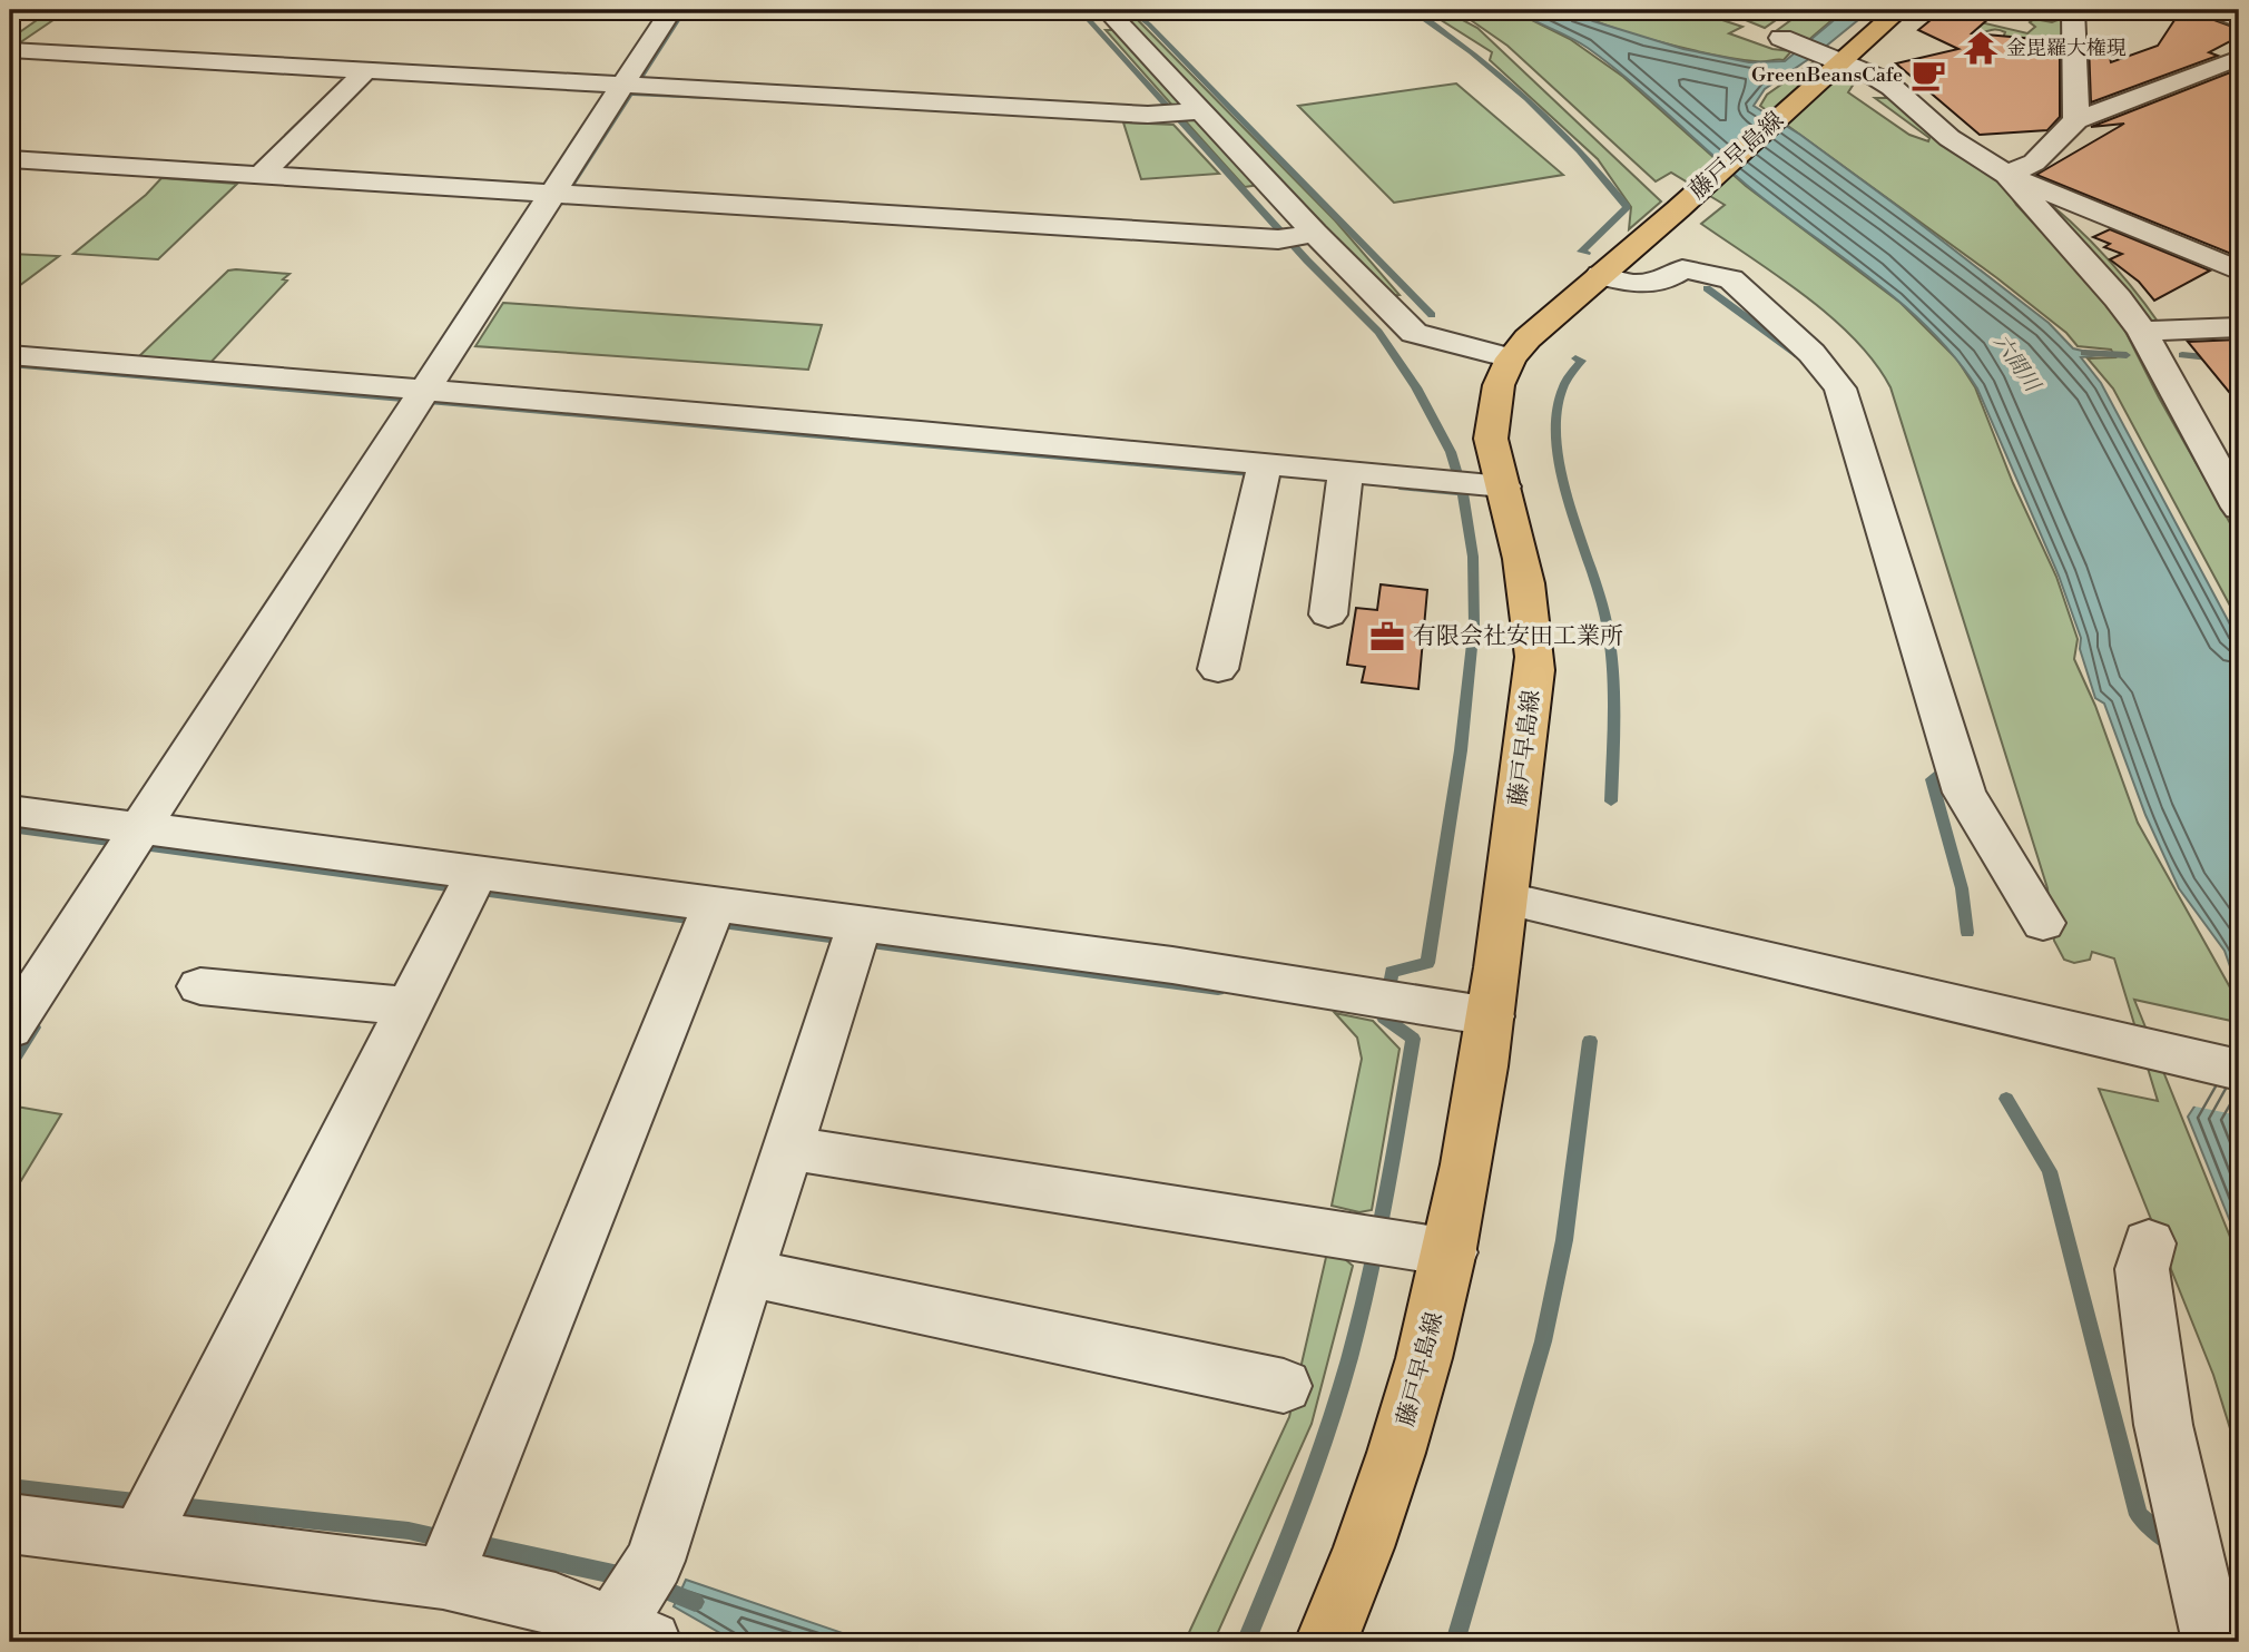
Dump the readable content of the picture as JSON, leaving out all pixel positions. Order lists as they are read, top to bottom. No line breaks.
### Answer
{"streets":{"main road":["藤戸早島線"]},"water":["六間川"],"places":{"temple":["金毘羅大権現"],"cafe":["GreenBeansCafe"],"office":["有限会社安田工業所"]}}
